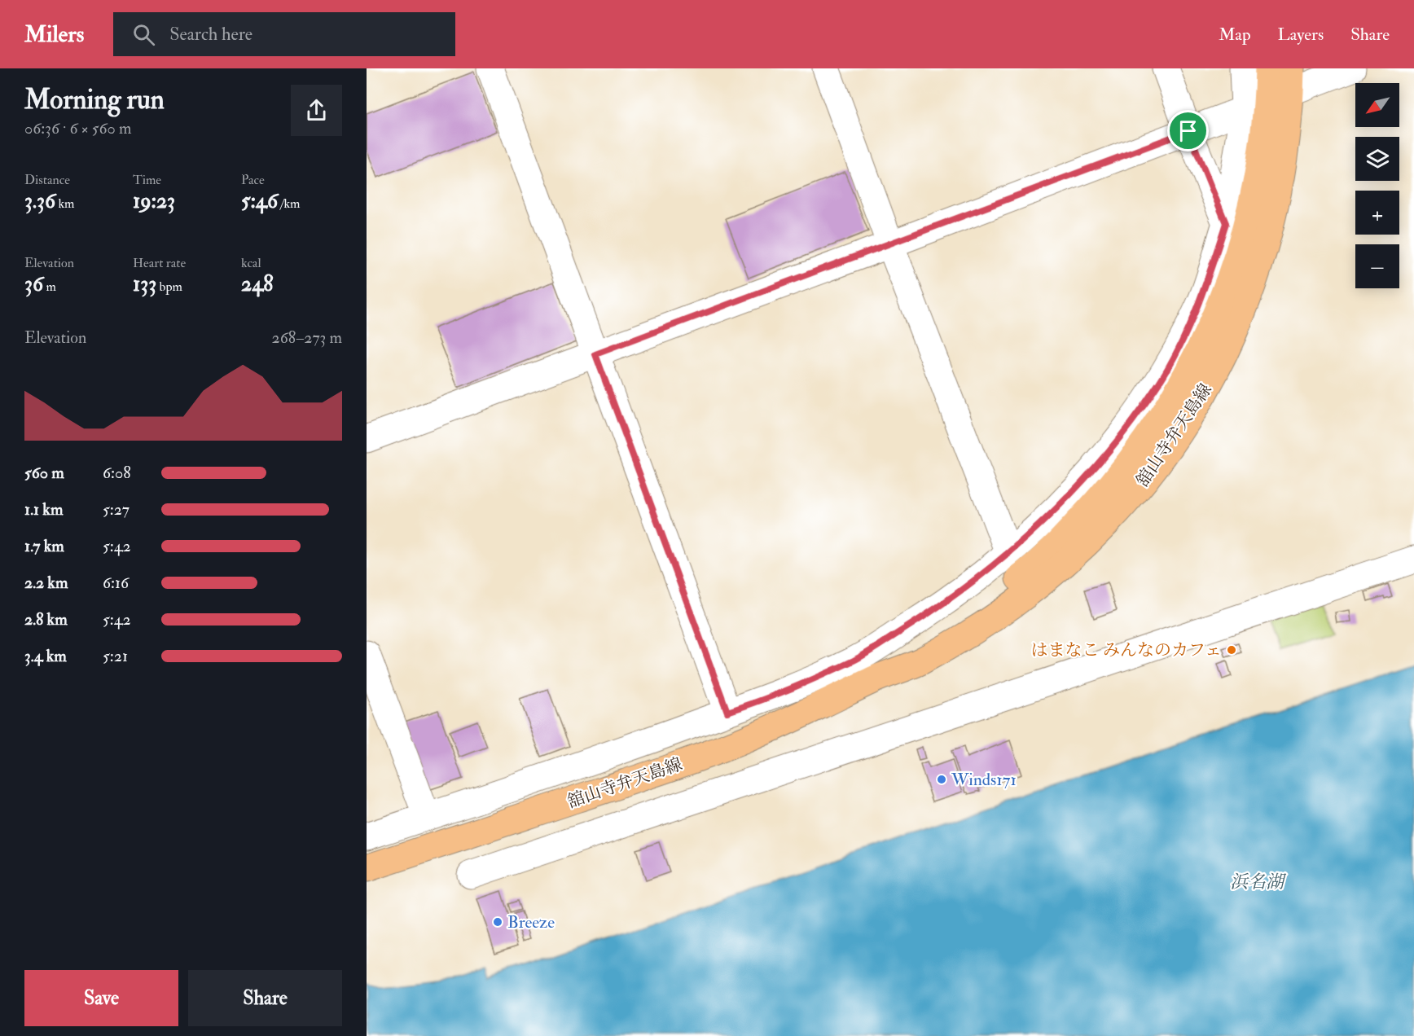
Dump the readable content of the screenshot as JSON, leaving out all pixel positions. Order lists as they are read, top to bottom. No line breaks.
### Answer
{"streets":{"main road":["舘山寺弁天島線"]},"water":["浜名湖"],"places":["はまなこ みんなのカフェ","Winds171","Breeze"],"north":"bottom left","page":{"header":"Milers","search":"Search here","nav":["Map","Layers","Share"],"heading":["Morning run","06:36 · 6 × 560 m"],"map_buttons":["+","−"],"stats":[["Distance","3.36 km"],["Time","19:23"],["Pace","5:46 /km"],["Elevation","36 m"],["Heart rate","133 bpm"],["kcal","248"]],"chart":["Elevation","268–273 m"],"list":[{"name":"560 m","note":"6:08"},{"name":"1.1 km","note":"5:27"},{"name":"1.7 km","note":"5:42"},{"name":"2.2 km","note":"6:16"},{"name":"2.8 km","note":"5:42"},{"name":"3.4 km","note":"5:21"}],"buttons":["Save","Share"]}}
